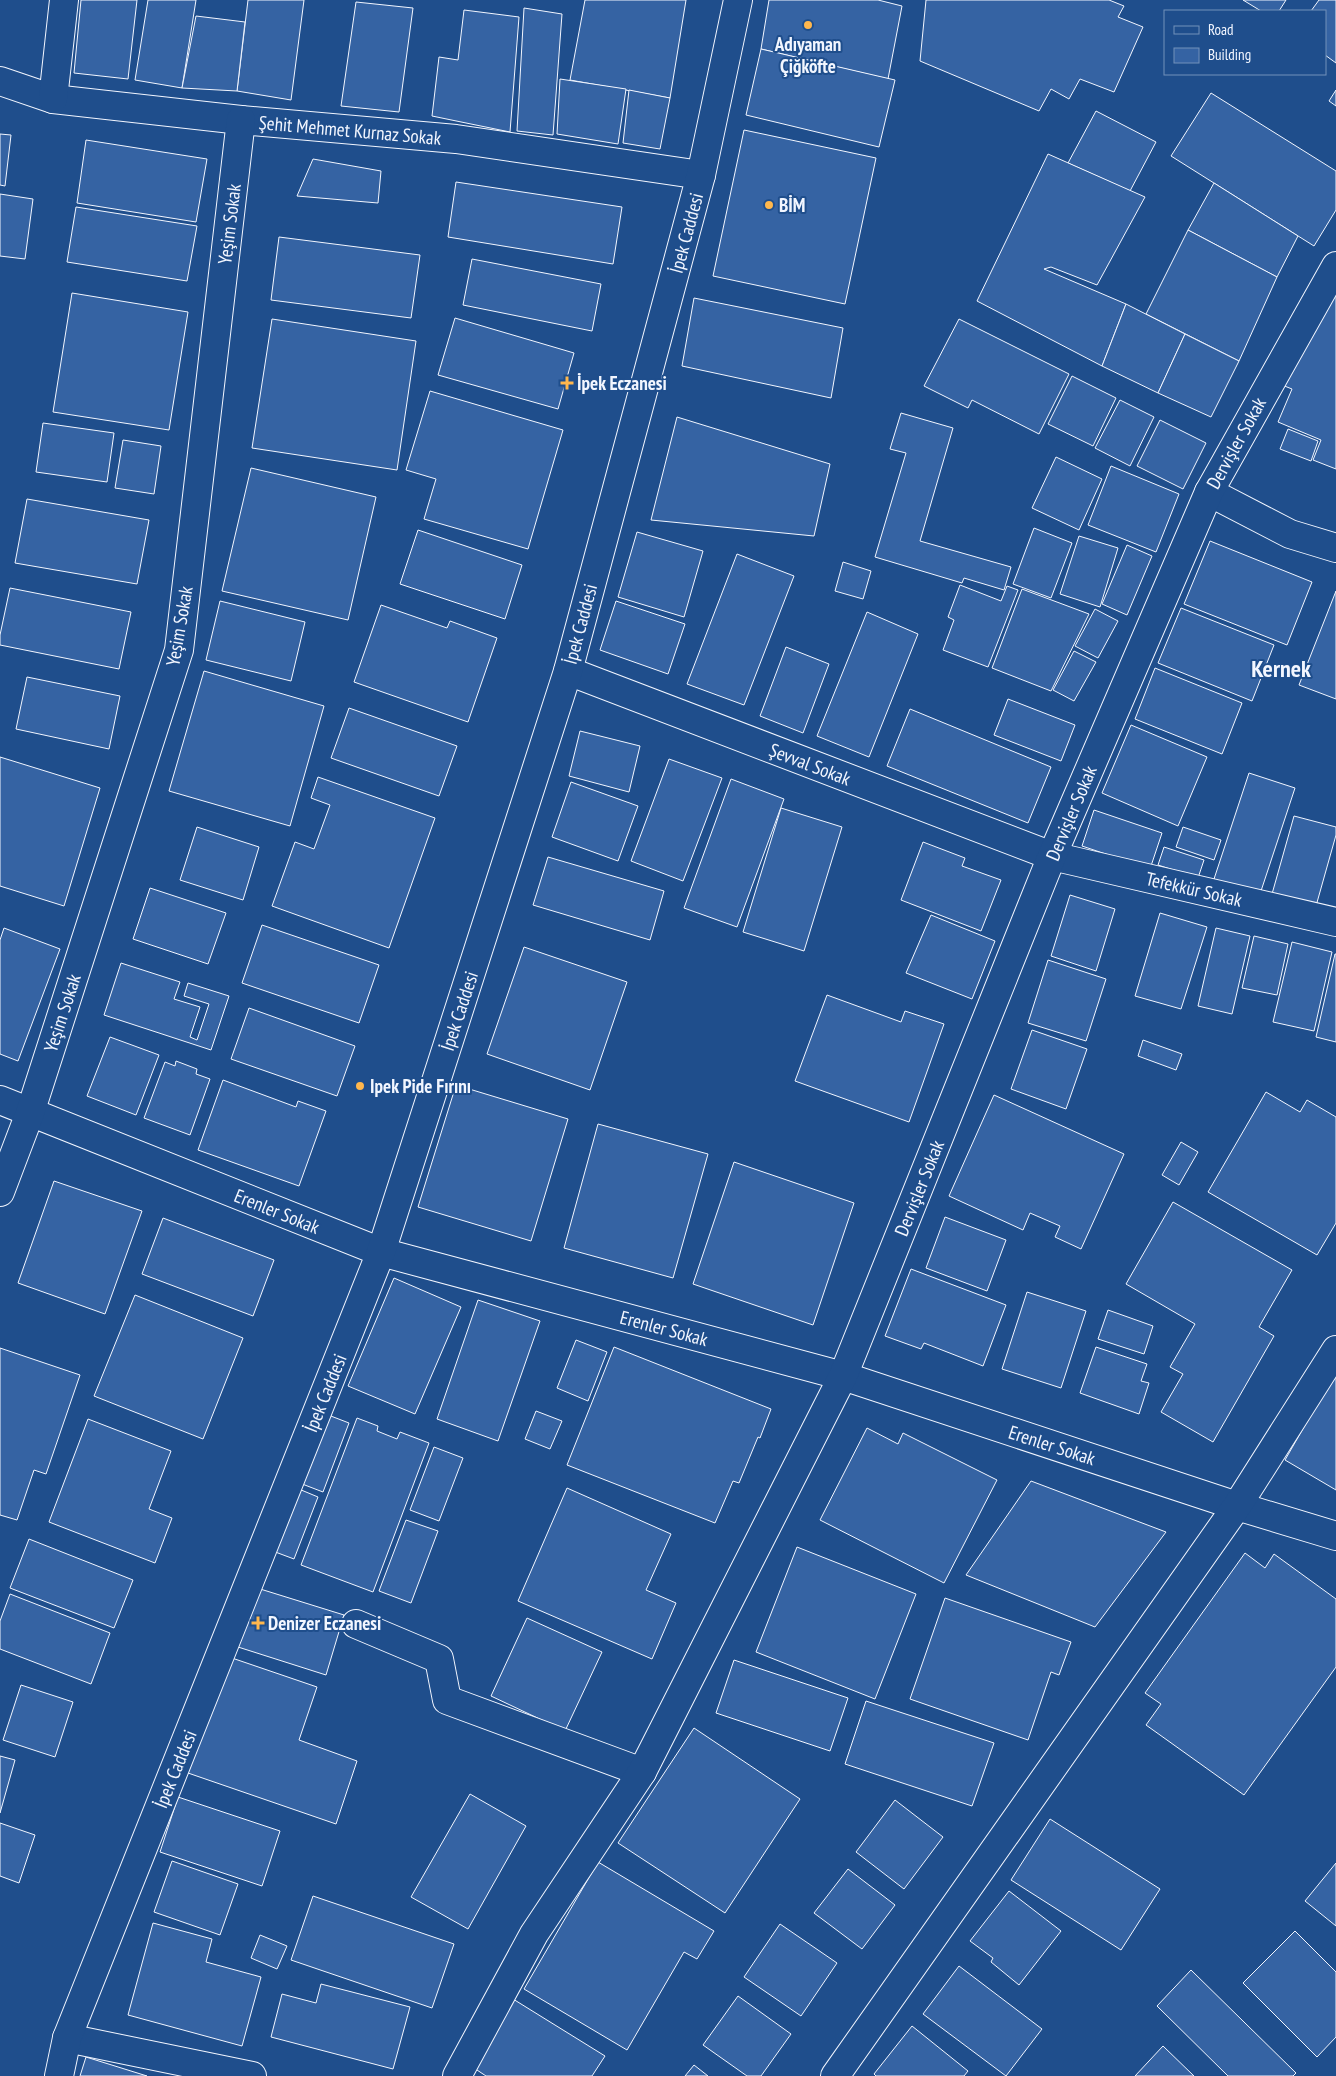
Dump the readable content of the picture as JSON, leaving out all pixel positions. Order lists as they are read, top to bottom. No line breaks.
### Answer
{"streets":{"street":["Şehit Mehmet Kurnaz Sokak","Yeşim Sokak","İpek Caddesi","Dervişler Sokak","Şevval Sokak","Tefekkür Sokak","Erenler Sokak"]},"crossings":[["Şehit Mehmet Kurnaz Sokak","Yeşim Sokak"],["Şehit Mehmet Kurnaz Sokak","İpek Caddesi"],["Yeşim Sokak","Erenler Sokak"],["İpek Caddesi","Şevval Sokak"],["İpek Caddesi","Erenler Sokak"],["Dervişler Sokak","Şevval Sokak"],["Dervişler Sokak","Tefekkür Sokak"],["Dervişler Sokak","Erenler Sokak"],["Şevval Sokak","Tefekkür Sokak"]],"districts":["Kernek"],"places":{"other":["Adıyaman Çiğköfte","BİM","Ipek Pide Fırını"],"health":["İpek Eczanesi","Denizer Eczanesi"]},"legend":["Road","Building"]}
